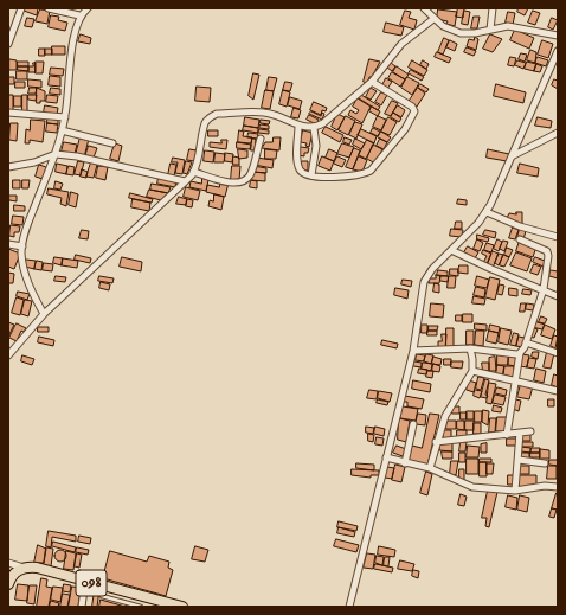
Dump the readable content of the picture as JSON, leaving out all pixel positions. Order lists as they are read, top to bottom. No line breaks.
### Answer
{"streets":{"main road":["098"]}}
